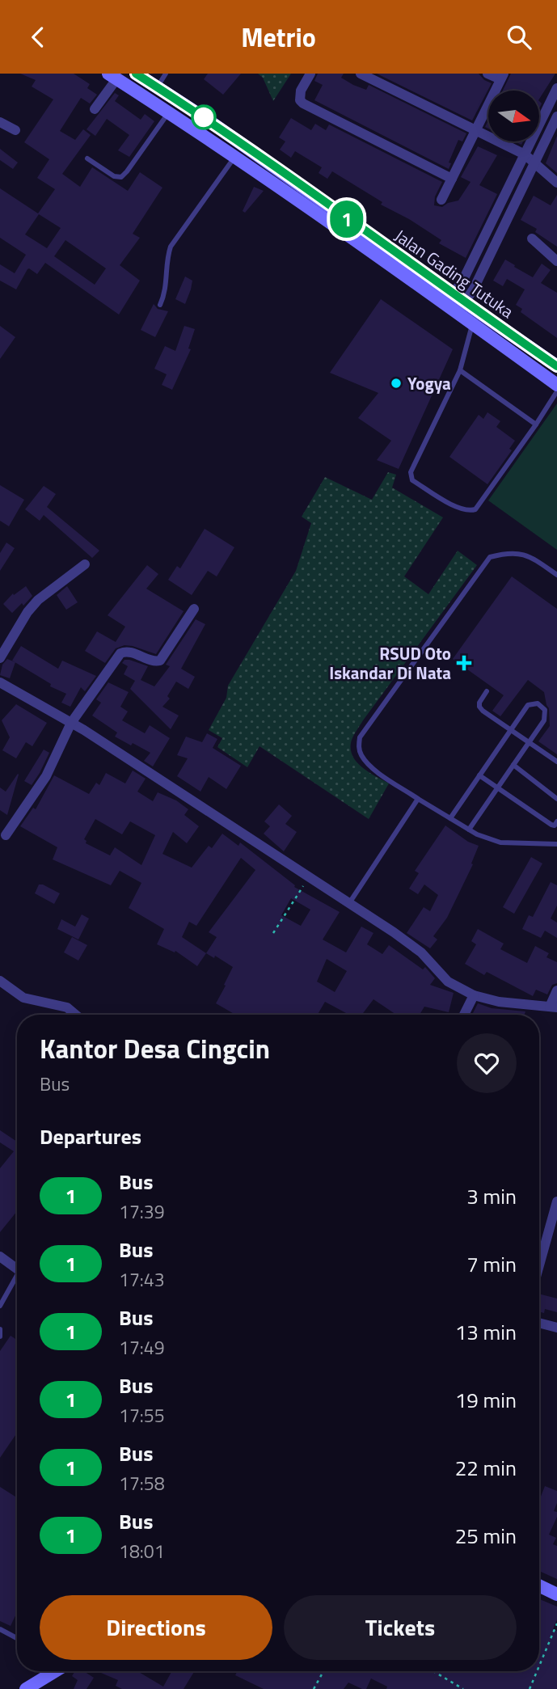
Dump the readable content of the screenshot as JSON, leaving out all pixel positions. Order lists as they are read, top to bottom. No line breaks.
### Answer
{"streets":{"main road":["Jalan Gading Tutuka"]},"places":{"other":["Yogya"],"health":["RSUD Oto Iskandar Di Nata"]},"lines":["bus line 1"],"north":"right","page":{"header":"Metrio","on_map":"1","heading":[["Kantor Desa Cingcin","Bus"],"Departures"],"list":[{"mark":"1","name":"Bus","note":"17:39","value":"3 min"},{"mark":"1","name":"Bus","note":"17:43","value":"7 min"},{"mark":"1","name":"Bus","note":"17:49","value":"13 min"},{"mark":"1","name":"Bus","note":"17:55","value":"19 min"},{"mark":"1","name":"Bus","note":"17:58","value":"22 min"},{"mark":"1","name":"Bus","note":"18:01","value":"25 min"}],"buttons":["Directions","Tickets"]}}
